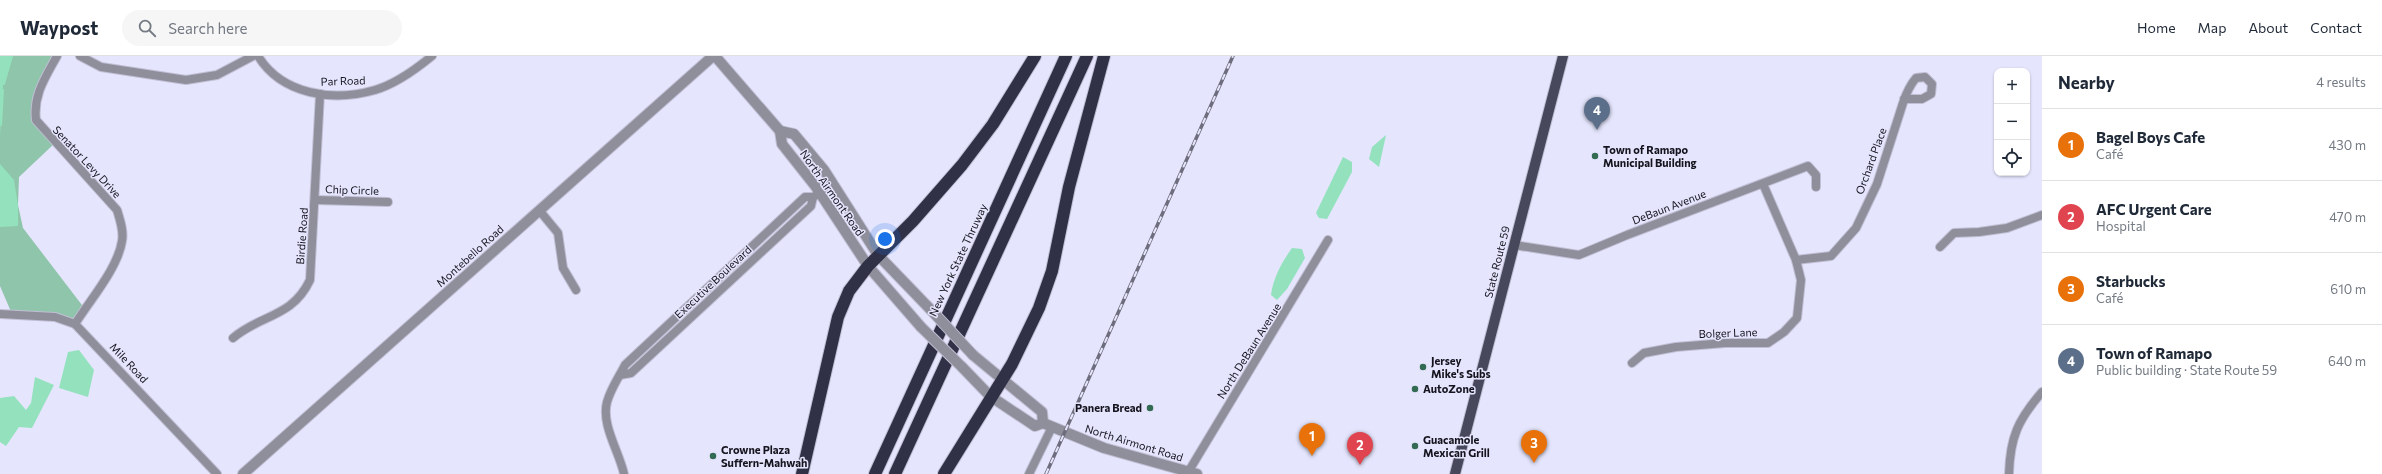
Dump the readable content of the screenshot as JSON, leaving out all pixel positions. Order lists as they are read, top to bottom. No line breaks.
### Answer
{"streets":{"highway":["New York State Thruway"],"main road":["State Route 59"],"street":["Par Road","Orchard Place","Senator Levy Drive","Chip Circle","North Airmont Road","DeBaun Avenue","Birdie Road","Montebello Road","Executive Boulevard","Bolger Lane","North DeBaun Avenue","Mile Road"]},"crossings":[["Par Road","Birdie Road"],["Orchard Place","Bolger Lane"],["Senator Levy Drive","Mile Road"],["Chip Circle","Birdie Road"],["North Airmont Road","Montebello Road"],["North Airmont Road","Executive Boulevard"],["North Airmont Road","North DeBaun Avenue"],["DeBaun Avenue","State Route 59"],["DeBaun Avenue","Bolger Lane"]],"places":["Town of Ramapo Municipal Building","Jersey Mike's Subs","AutoZone","Panera Bread","Guacamole Mexican Grill","Crowne Plaza Suffern-Mahwah"],"page":{"header":"Waypost","search":"Search here","nav":["Home","Map","About","Contact"],"heading":["Nearby","4 results"],"map_buttons":["+","−"],"pins":["4","1","3","2"],"list":[{"mark":"1","name":"Bagel Boys Cafe","note":"Café","value":"430 m"},{"mark":"2","name":"AFC Urgent Care","note":"Hospital","value":"470 m"},{"mark":"3","name":"Starbucks","note":"Café","value":"610 m"},{"mark":"4","name":"Town of Ramapo","note":"Public building · State Route 59","value":"640 m"}]}}
